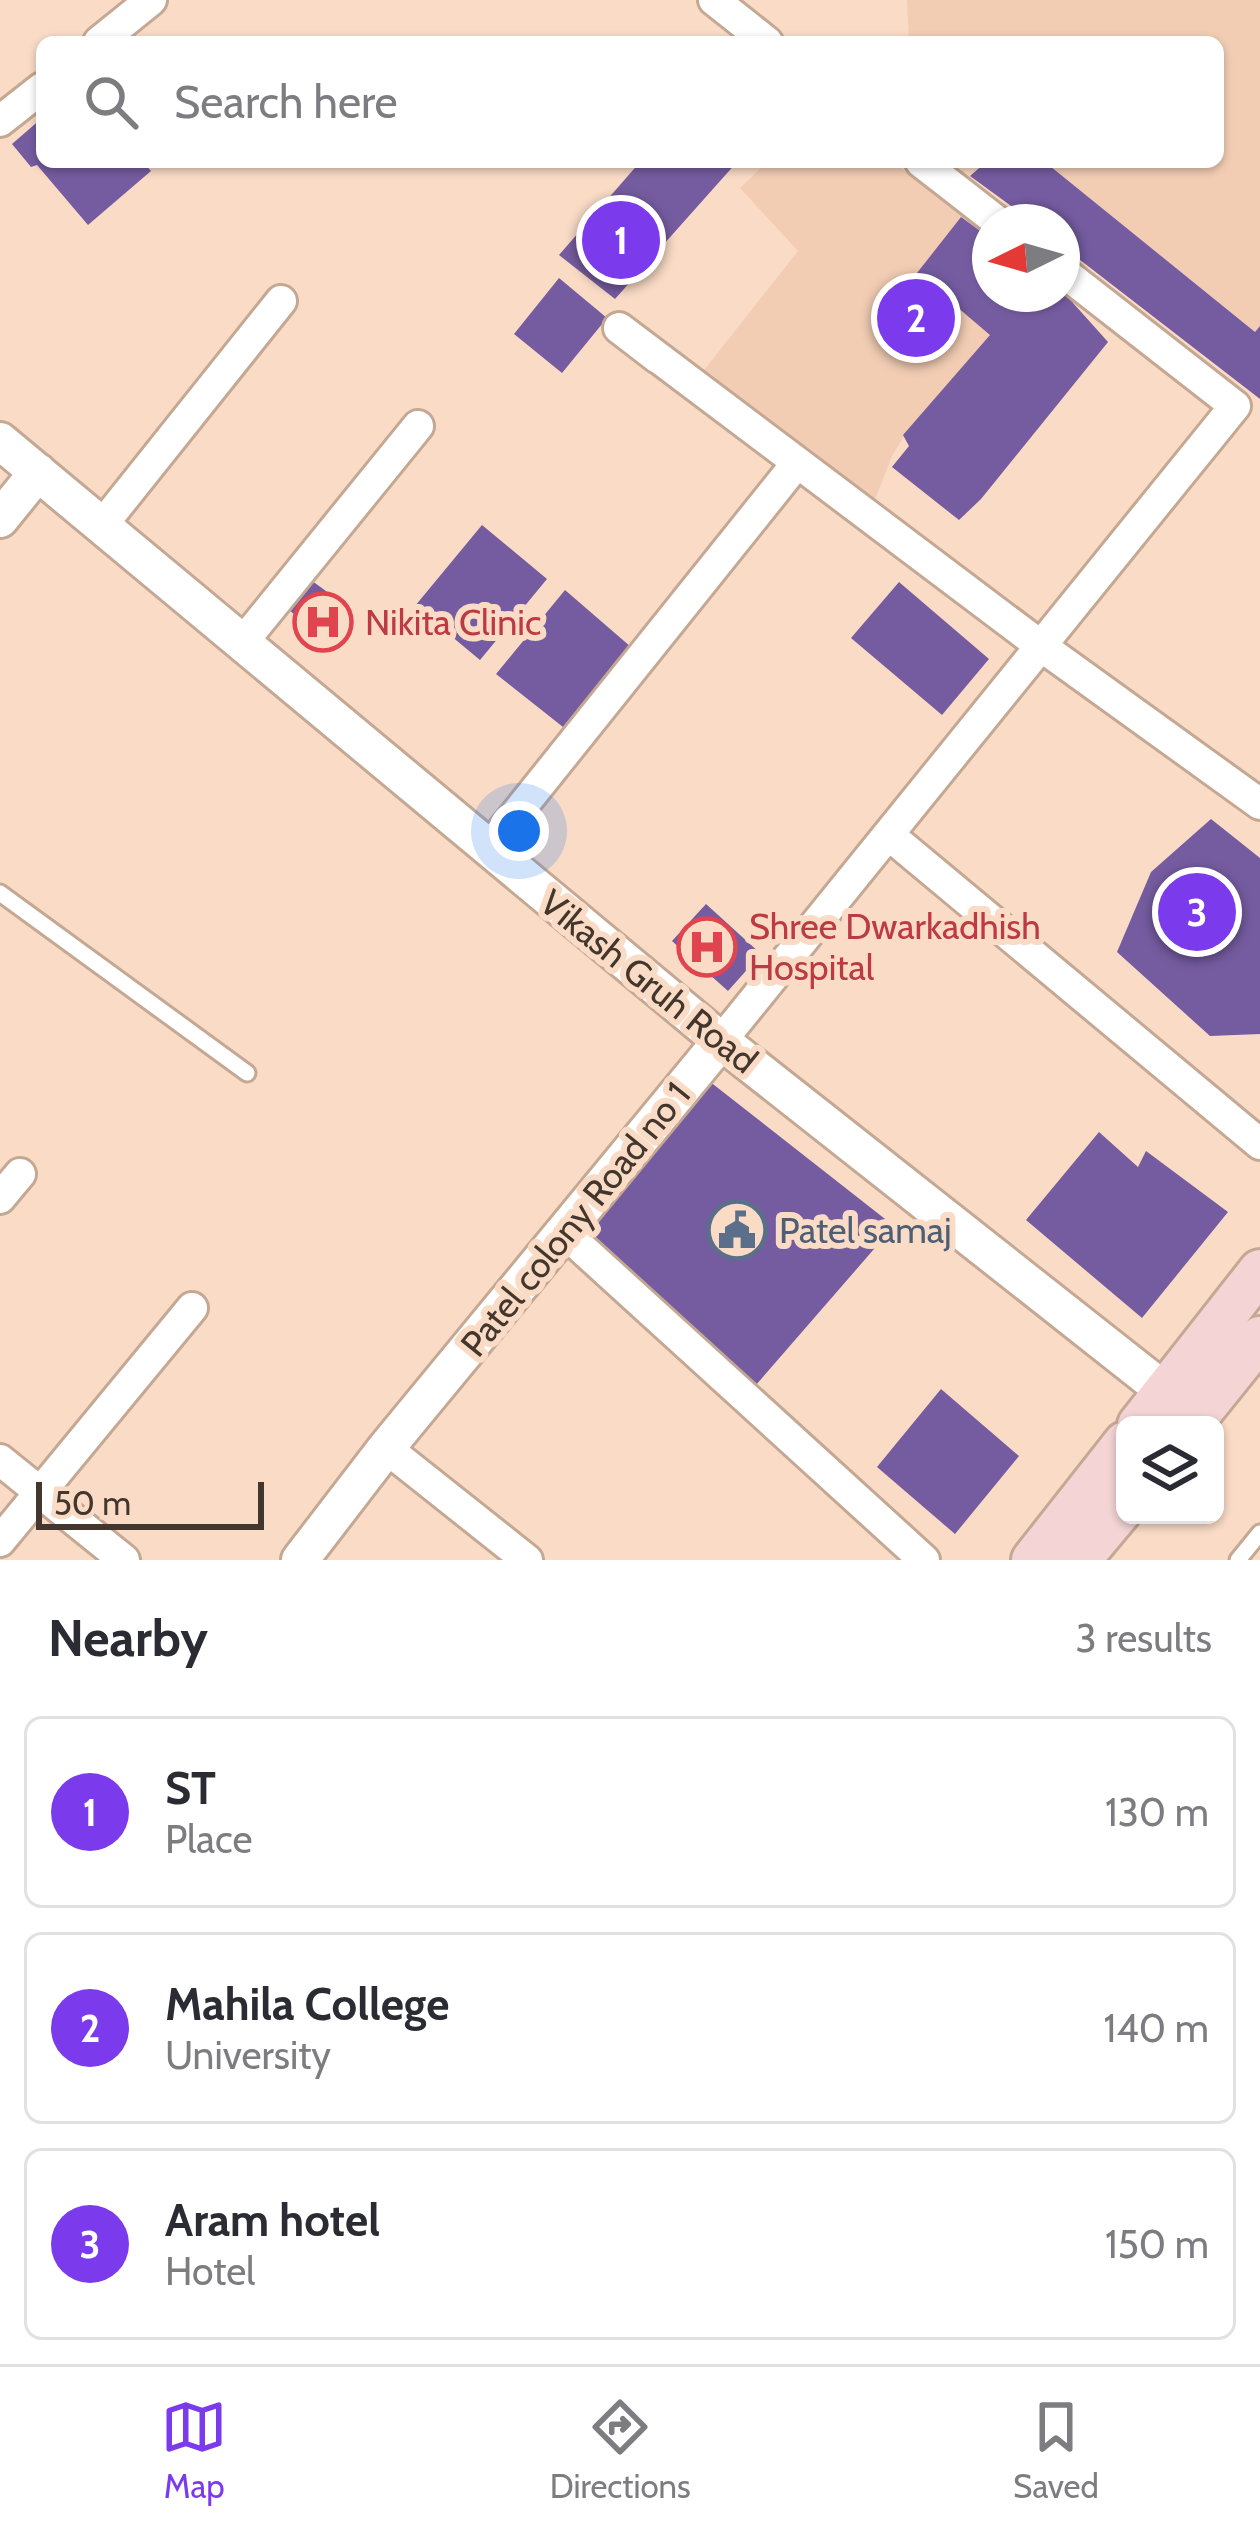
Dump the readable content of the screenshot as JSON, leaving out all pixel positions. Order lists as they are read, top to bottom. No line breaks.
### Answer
{"streets":{"street":["Vikash Gruh Road","Patel colony Road no 1"]},"crossings":[["Vikash Gruh Road","Patel colony Road no 1"]],"places":{"hospital":["Nikita Clinic","Shree Dwarkadhish Hospital"],"public building":["Patel samaj"]},"scale_bar":"50 m","north":"left","page":{"search":"Search here","pins":["1","2","3"],"scale":"50 m","heading":["Nearby","3 results"],"list":[{"mark":"1","name":"ST","note":"Place","value":"130 m"},{"mark":"2","name":"Mahila College","note":"University","value":"140 m"},{"mark":"3","name":"Aram hotel","note":"Hotel","value":"150 m"}],"nav":["Map","Directions","Saved"]}}
